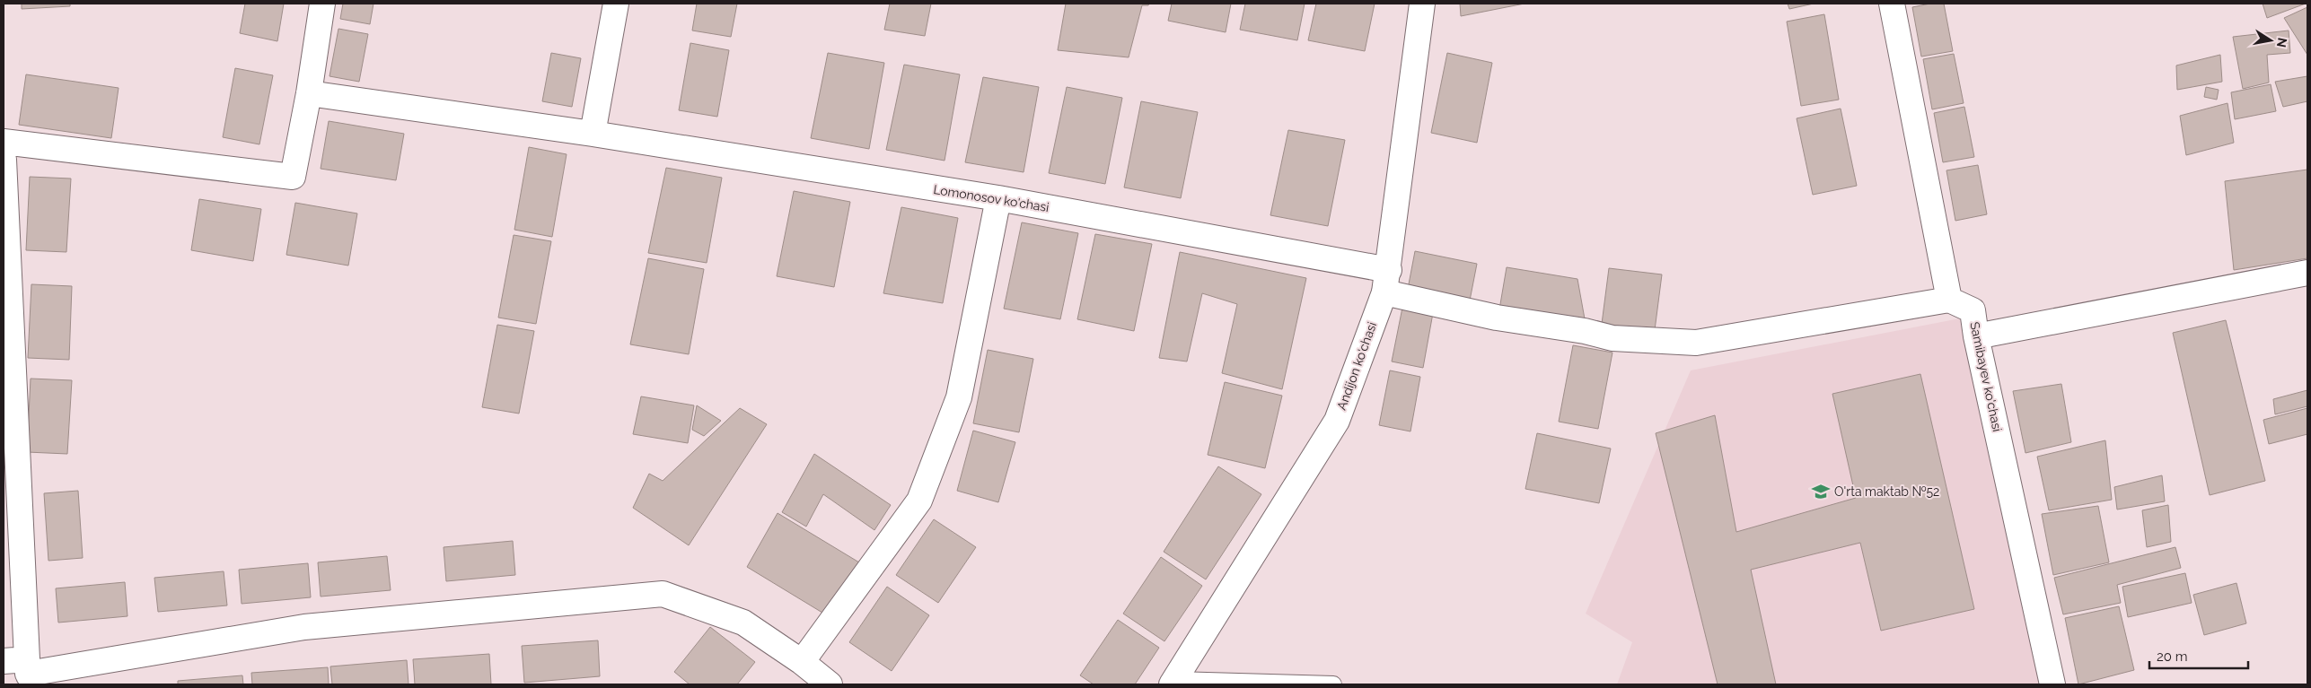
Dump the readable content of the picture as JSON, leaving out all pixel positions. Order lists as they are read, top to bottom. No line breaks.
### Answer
{"streets":{"street":["Lomonosov ko'chasi","Andijon ko'chasi","Samibayev ko'chasi"]},"crossings":[["Lomonosov ko'chasi","Andijon ko'chasi"],["Lomonosov ko'chasi","Samibayev ko'chasi"]],"places":{"school or university":["O'rta maktab №52"]},"scale_bar":"20 m","north":"right"}
